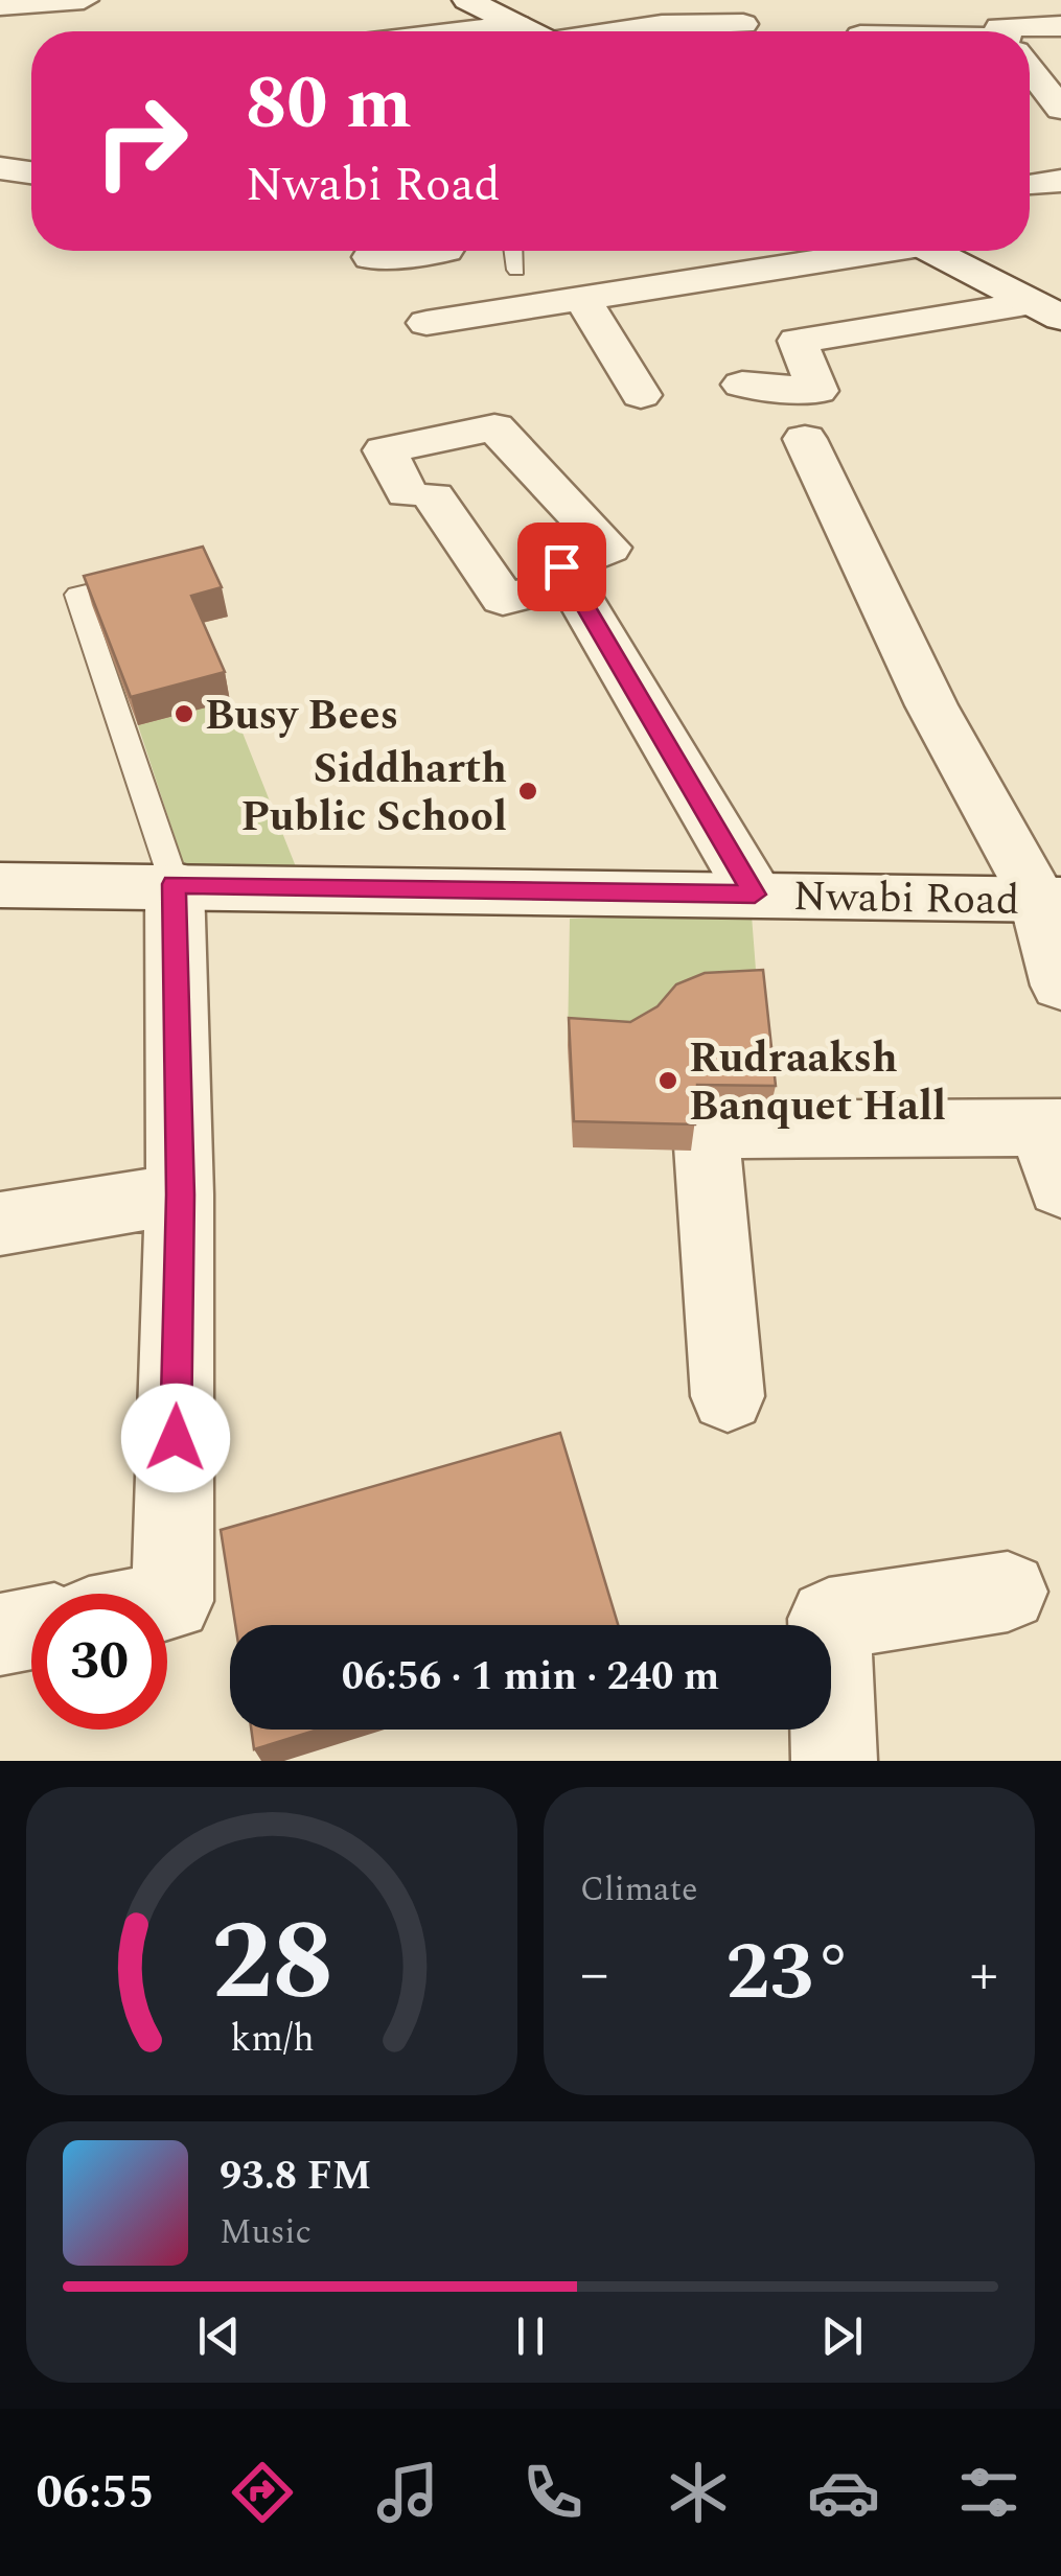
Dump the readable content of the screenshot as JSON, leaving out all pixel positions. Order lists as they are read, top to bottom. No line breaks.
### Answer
{"streets":{"street":["Nwabi Road"]},"places":["Busy Bees","Siddharth Public School","Rudraaksh Banquet Hall"],"page":{"turn":["80 m","Nwabi Road"],"limit":"30","trip":"06:56 · 1 min · 240 m","tile":"Climate","heat":["−","23°","+"],"song":["93.8 FM","Music"],"tabs":"06:55","gauge":["28","km/h"]}}
